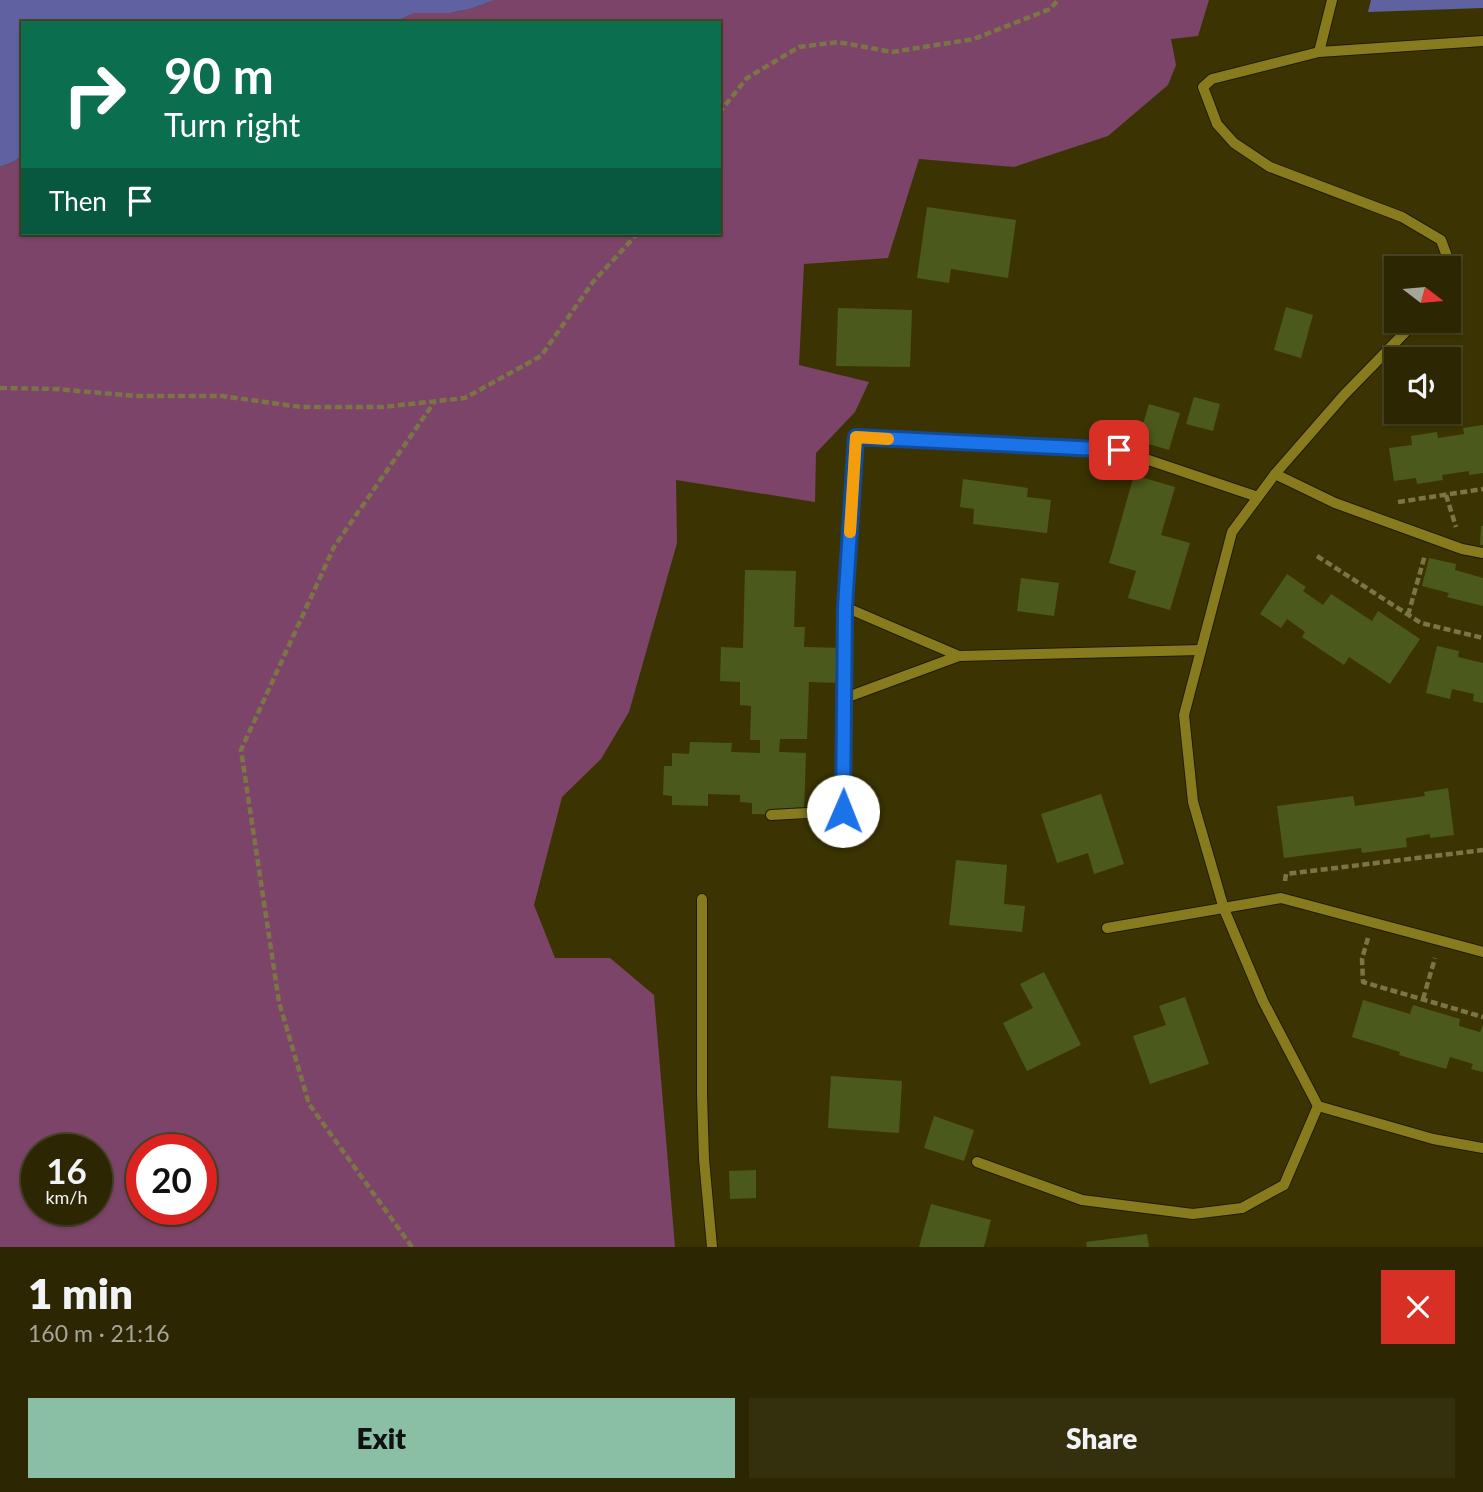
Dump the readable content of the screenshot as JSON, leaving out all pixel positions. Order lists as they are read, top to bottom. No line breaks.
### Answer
{"north":"right","page":{"turn":["90 m","Turn right"],"then":"Then","speed":"16 km/h","limit":"20","heading":["1 min","160 m · 21:16"],"buttons":["Exit","Share"]}}
